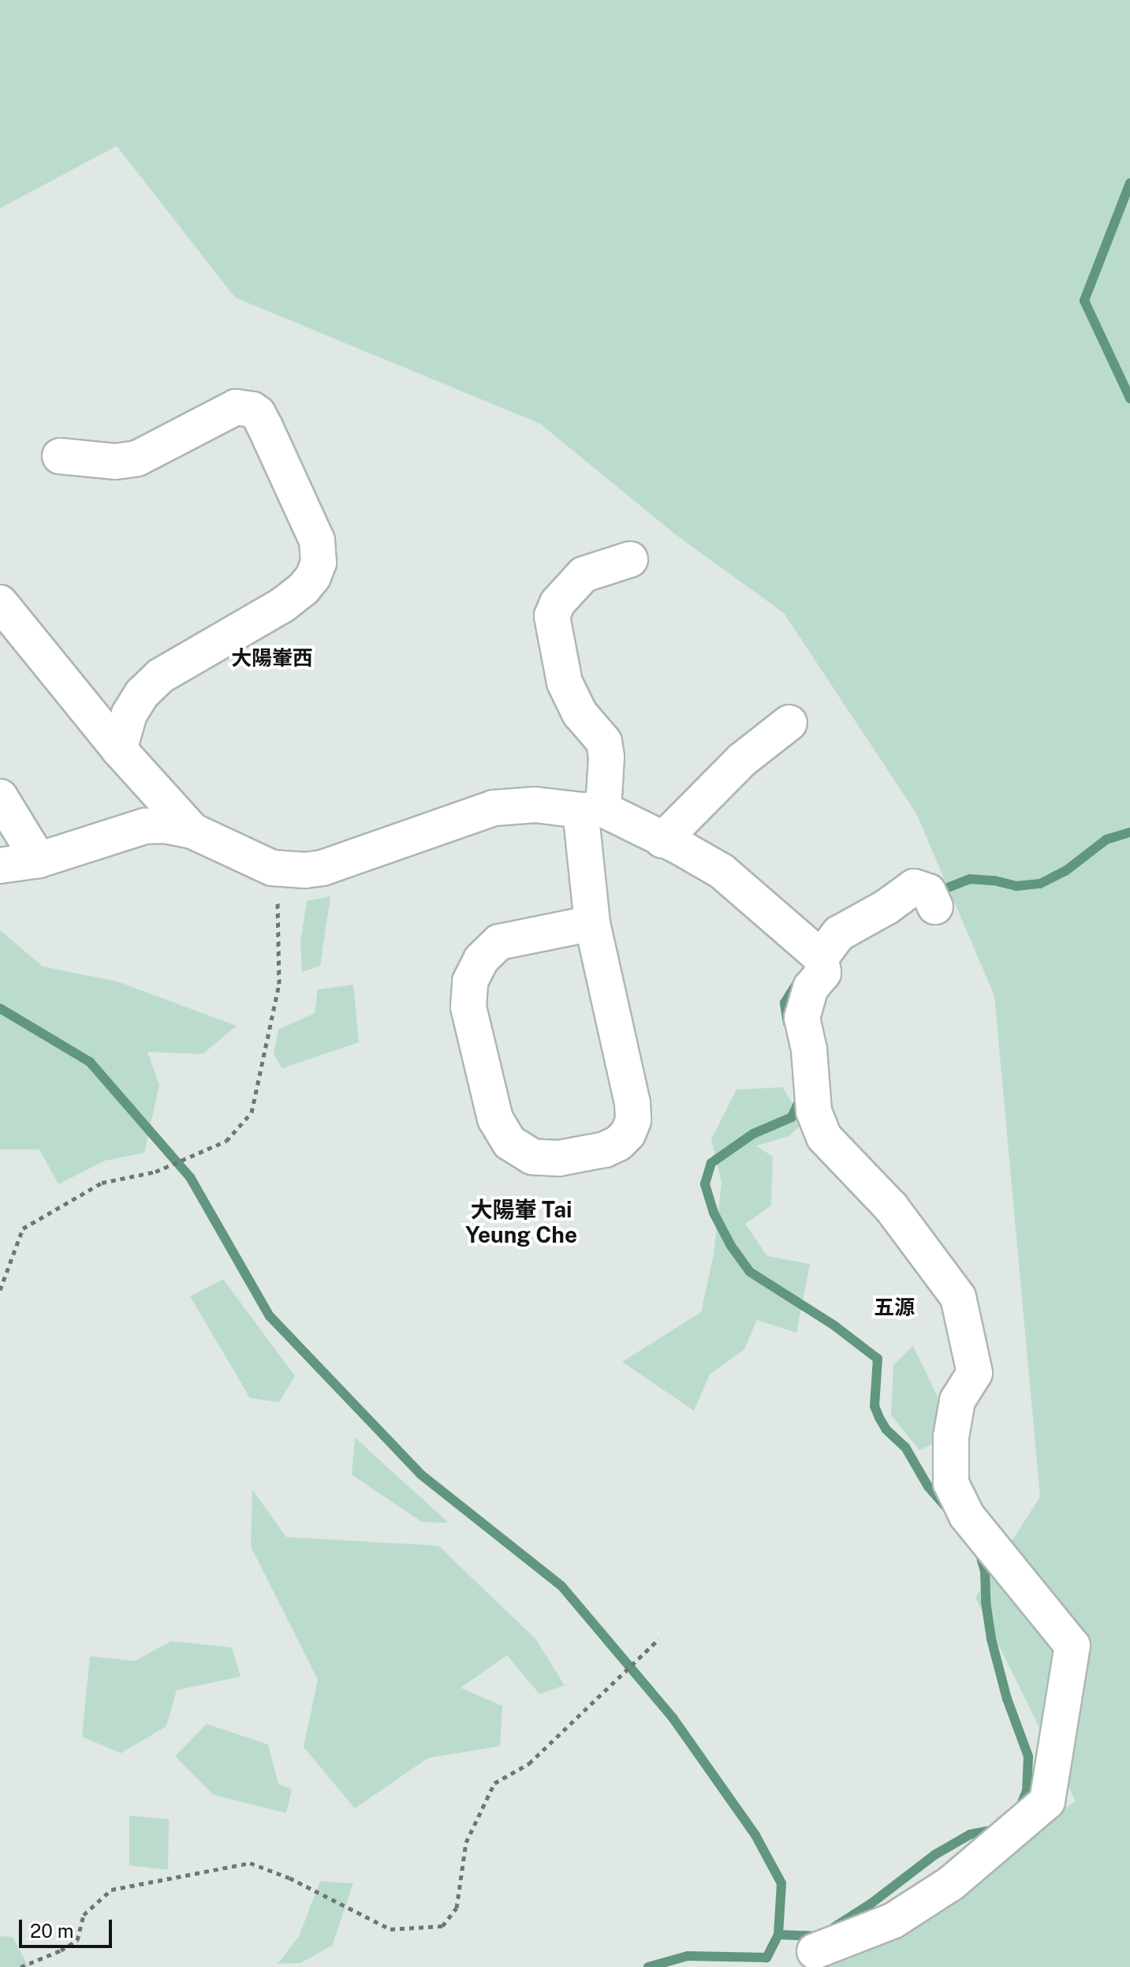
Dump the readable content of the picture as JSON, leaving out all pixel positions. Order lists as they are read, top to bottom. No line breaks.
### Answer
{"districts":["大陽輋西","大陽輋 Tai Yeung Che","五源"],"scale_bar":"20 m"}
